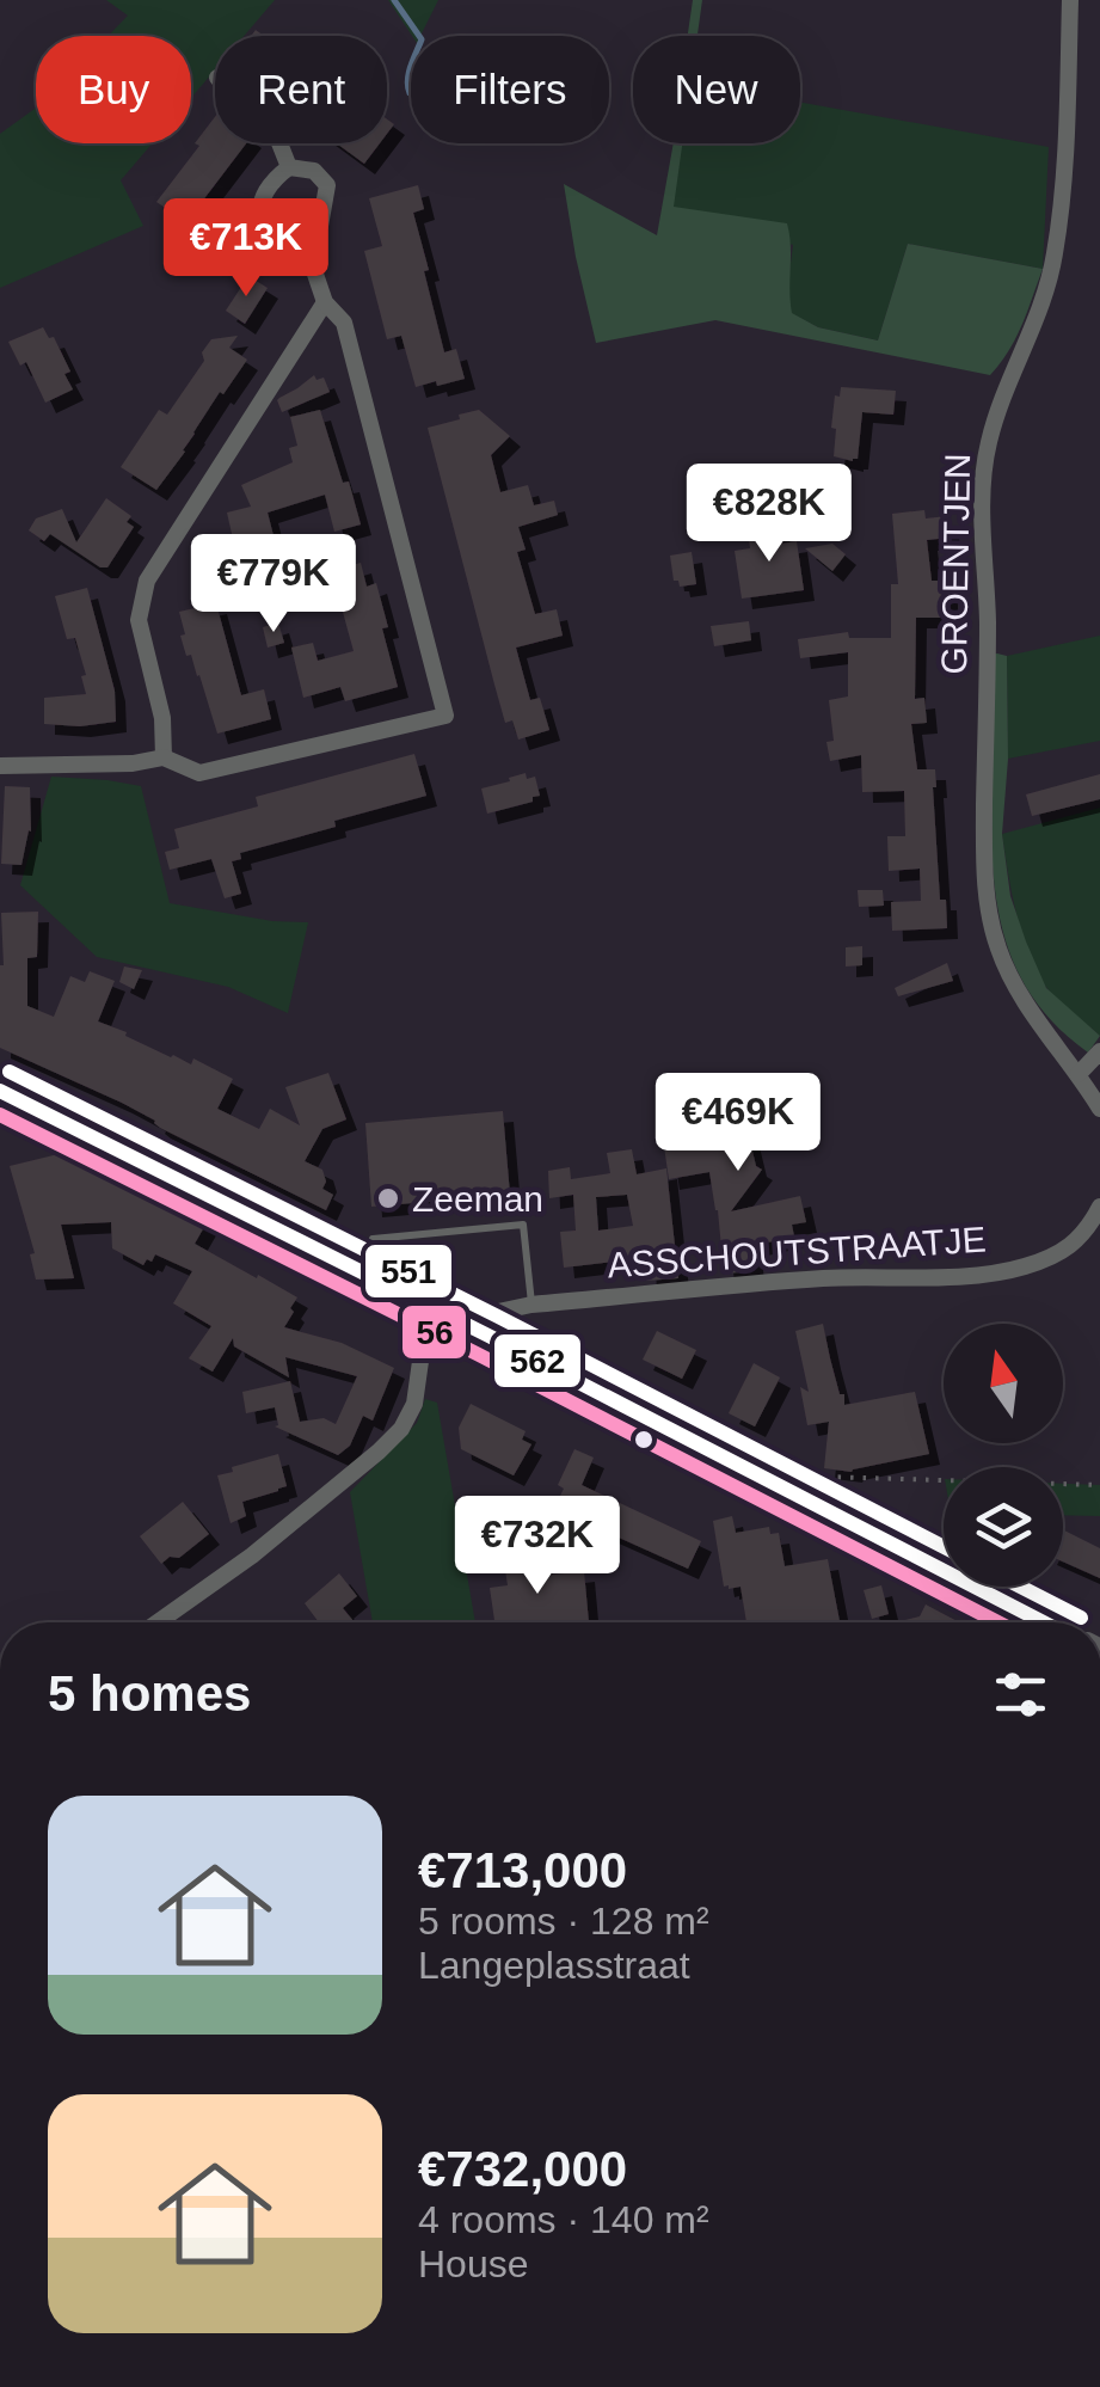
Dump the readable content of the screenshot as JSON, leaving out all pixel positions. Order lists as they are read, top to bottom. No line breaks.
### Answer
{"streets":{"street":["GROENTJEN","ASSCHOUTSTRAATJE"]},"places":["Zeeman"],"lines":["transit line 551","transit line 562","transit line 56"],"north":"top","page":{"chip":["Buy","Rent","Filters","New"],"price":["€713K","€828K","€779K","€469K","€732K"],"heading":"5 homes","list":[{"name":"€713,000","note":"5 rooms · 128 m² · Langeplasstraat"},{"name":"€732,000","note":"4 rooms · 140 m² · House"}]}}
